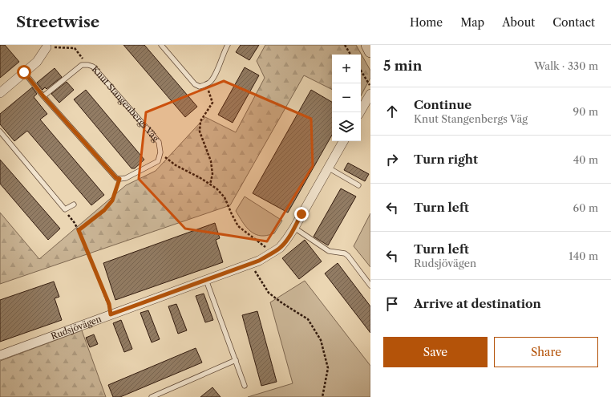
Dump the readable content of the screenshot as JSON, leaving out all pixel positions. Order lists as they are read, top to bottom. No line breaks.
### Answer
{"streets":{"street":["Rudsjövägen"],"lane":["Knut Stangenbergs Väg"]},"page":{"header":"Streetwise","nav":["Home","Map","About","Contact"],"heading":["5 min","Walk · 330 m"],"map_buttons":["+","−"],"list":[["Continue","Knut Stangenbergs Väg","90 m"],["Turn right","40 m"],["Turn left","60 m"],["Turn left","Rudsjövägen","140 m"],"Arrive at destination"],"buttons":["Save","Share"]}}
